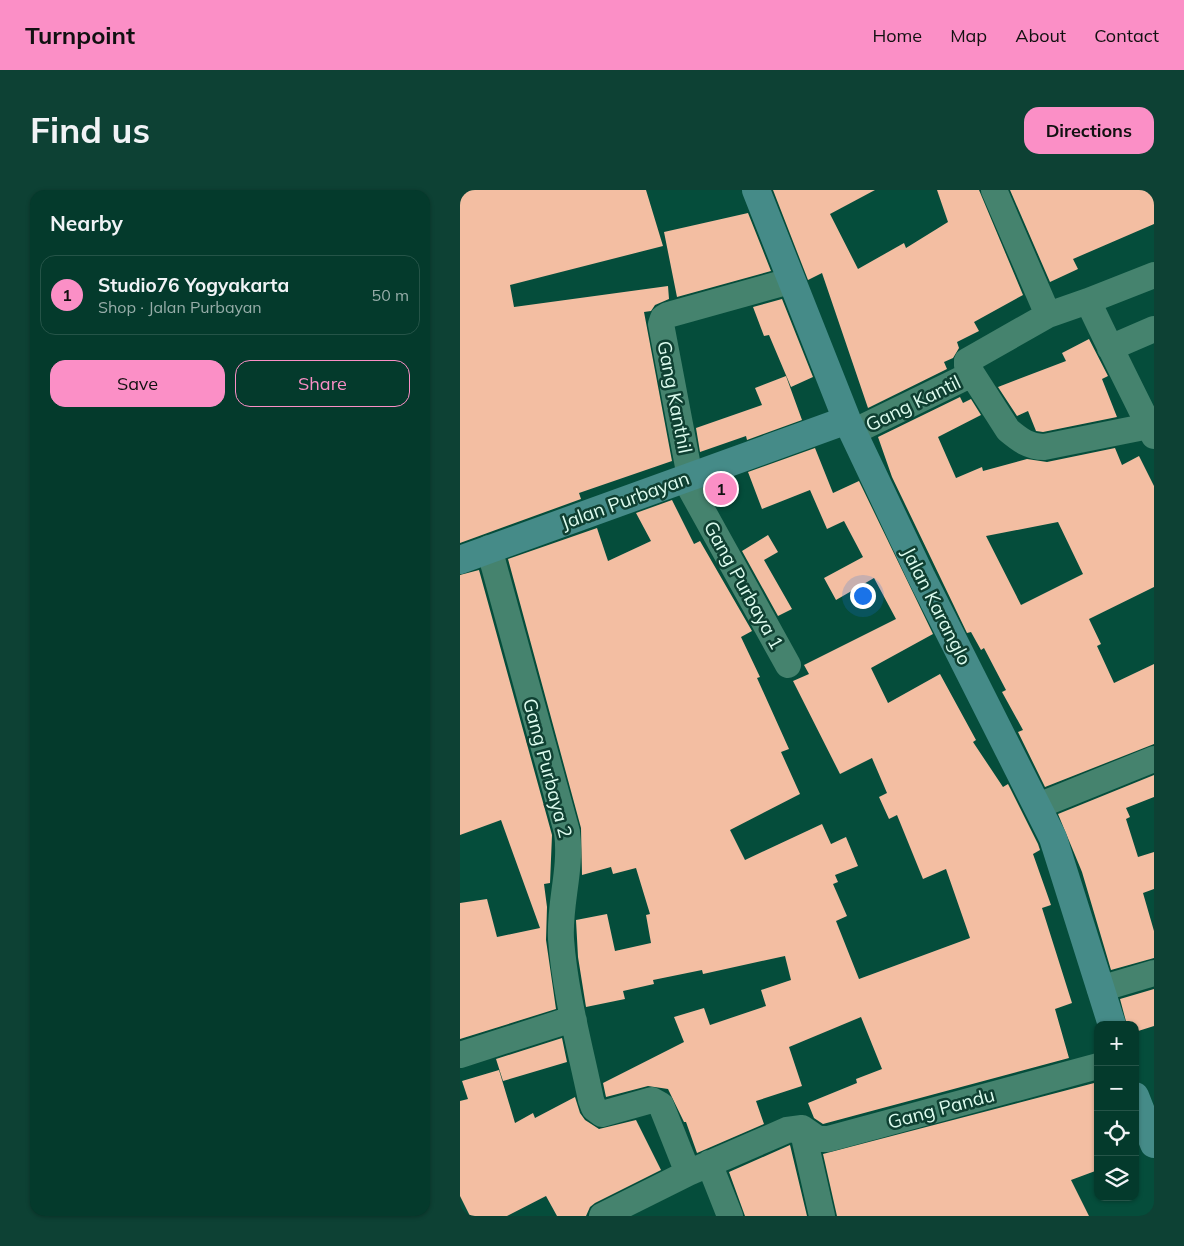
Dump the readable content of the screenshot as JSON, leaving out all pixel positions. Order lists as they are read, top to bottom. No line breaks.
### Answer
{"streets":{"street":["Gang Kanthil","Gang Kantil","Jalan Purbayan","Gang Purbaya 1","Jalan Karanglo","Gang Purbaya 2","Gang Pandu"]},"crossings":[["Gang Kanthil","Jalan Purbayan"],["Gang Kanthil","Gang Purbaya 1"],["Gang Kanthil","Jalan Karanglo"],["Gang Kantil","Jalan Purbayan"],["Gang Kantil","Jalan Karanglo"],["Jalan Purbayan","Gang Purbaya 1"],["Jalan Purbayan","Jalan Karanglo"],["Jalan Purbayan","Gang Purbaya 2"]],"page":{"header":"Turnpoint","nav":["Home","Map","About","Contact"],"buttons":["Directions",["Save","Share"]],"title":"Find us","heading":"Nearby","list":[{"mark":"1","name":"Studio76 Yogyakarta","note":"Shop · Jalan Purbayan","value":"50 m"}],"pins":"1","map_buttons":["+","−"]}}
